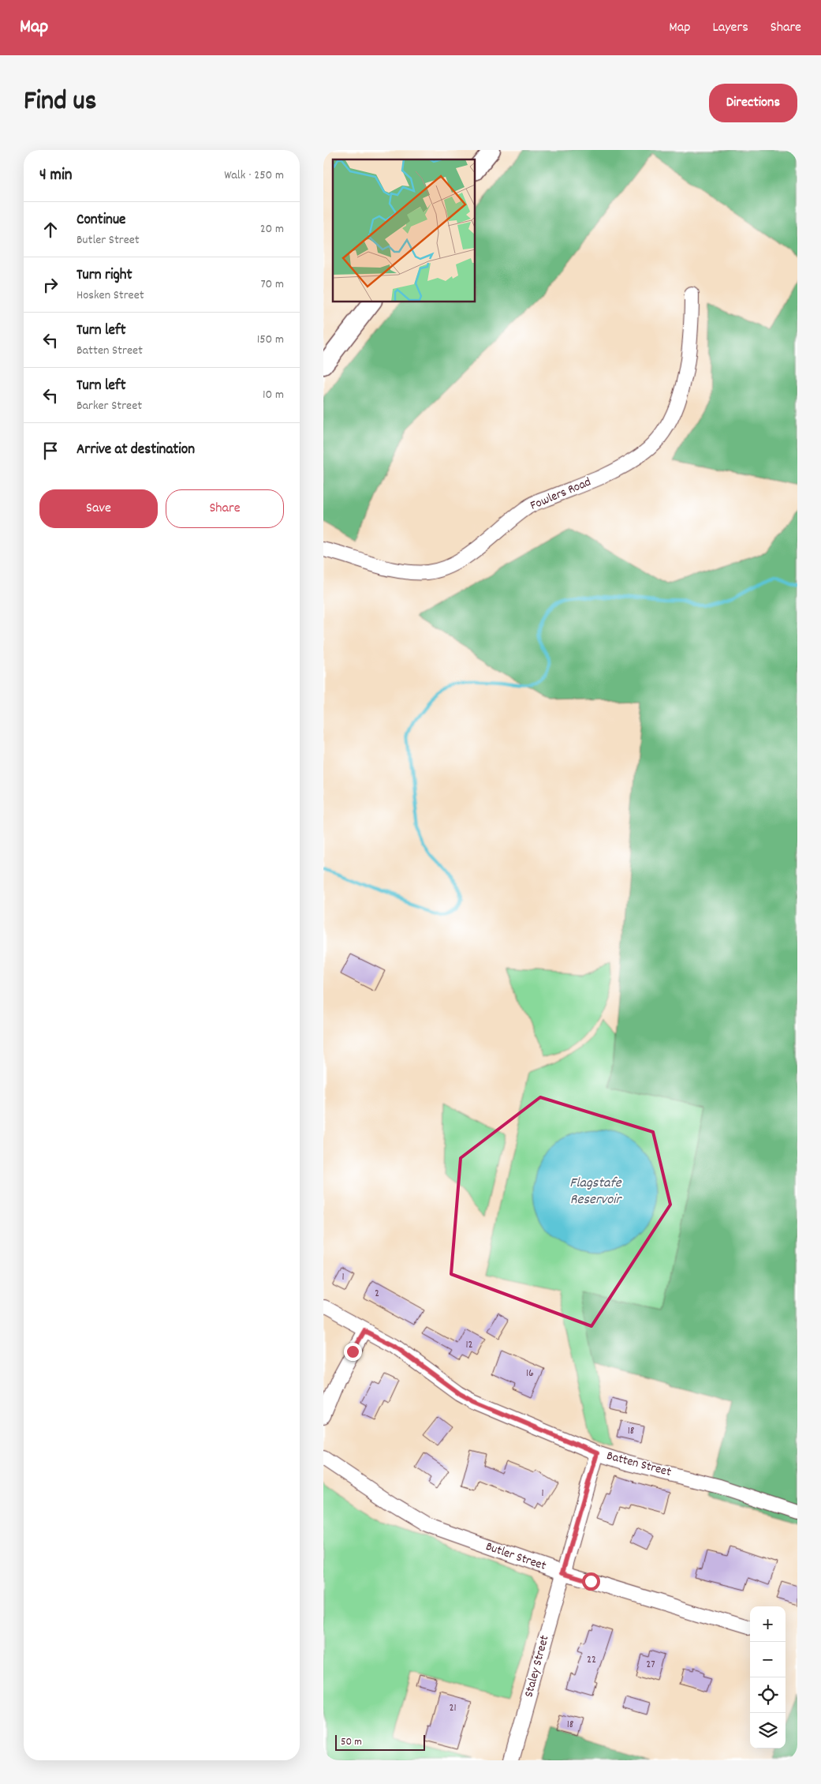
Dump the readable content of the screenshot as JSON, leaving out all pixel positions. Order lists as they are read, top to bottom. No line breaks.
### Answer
{"streets":{"street":["Fowlers Road","Batten Street","Butler Street","Staley Street"]},"crossings":[["Batten Street","Staley Street"],["Butler Street","Staley Street"]],"water":["Flagstafe Reservoir"],"house_numbers":["1","2","12","16","18","1","22","27","21","18"],"scale_bar":"50 m","page":{"header":"Map","nav":["Map","Layers","Share"],"title":"Find us","buttons":["Directions",["Save","Share"]],"heading":["4 min","Walk · 250 m"],"list":[["Continue","Butler Street","20 m"],["Turn right","Hosken Street","70 m"],["Turn left","Batten Street","150 m"],["Turn left","Barker Street","10 m"],"Arrive at destination"],"map_buttons":["+","−"],"scale":"50 m"}}
